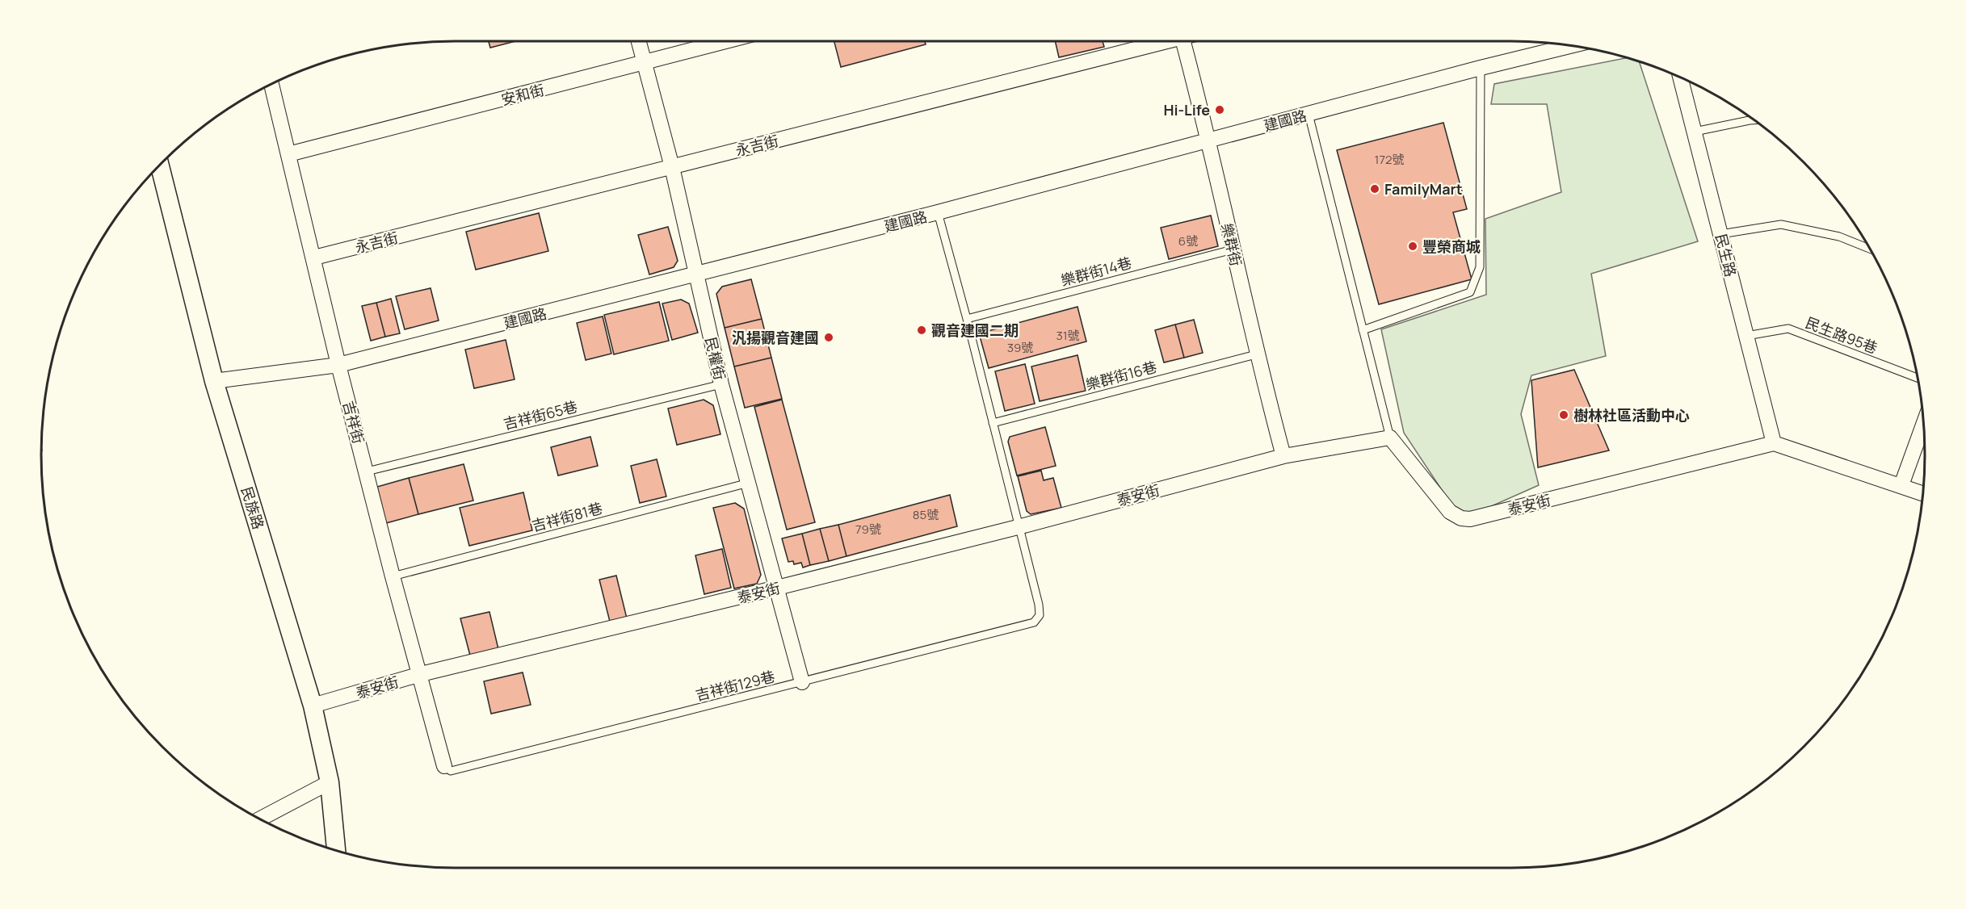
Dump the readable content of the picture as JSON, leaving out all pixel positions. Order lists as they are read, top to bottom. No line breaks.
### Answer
{"streets":{"street":["安和街","建國路","永吉街","樂群街","民生路","民權街","吉祥街","泰安街","民族路"],"lane":["樂群街14巷","民生路95巷","樂群街16巷","吉祥街65巷","吉祥街81巷","吉祥街129巷"]},"crossings":[["安和街","民權街"],["安和街","吉祥街"],["建國路","樂群街"],["建國路","民權街"],["建國路","吉祥街"],["建國路","民族路"],["永吉街","民權街"],["永吉街","吉祥街"],["樂群街","樂群街14巷"],["樂群街","樂群街16巷"],["樂群街","泰安街"],["民生路","民生路95巷"],["民生路","泰安街"],["民權街","吉祥街65巷"],["民權街","泰安街"],["民權街","吉祥街81巷"],["民權街","吉祥街129巷"],["吉祥街65巷","吉祥街"],["吉祥街","泰安街"],["吉祥街","吉祥街81巷"],["吉祥街","吉祥街129巷"],["泰安街","民族路"],["泰安街","吉祥街129巷"]],"places":["Hi-Life","FamilyMart","豐榮商城","觀音建國二期","汎揚觀音建國","樹林社區活動中心"],"house_numbers":["172號","6號","31號","39號","85號","79號"]}
